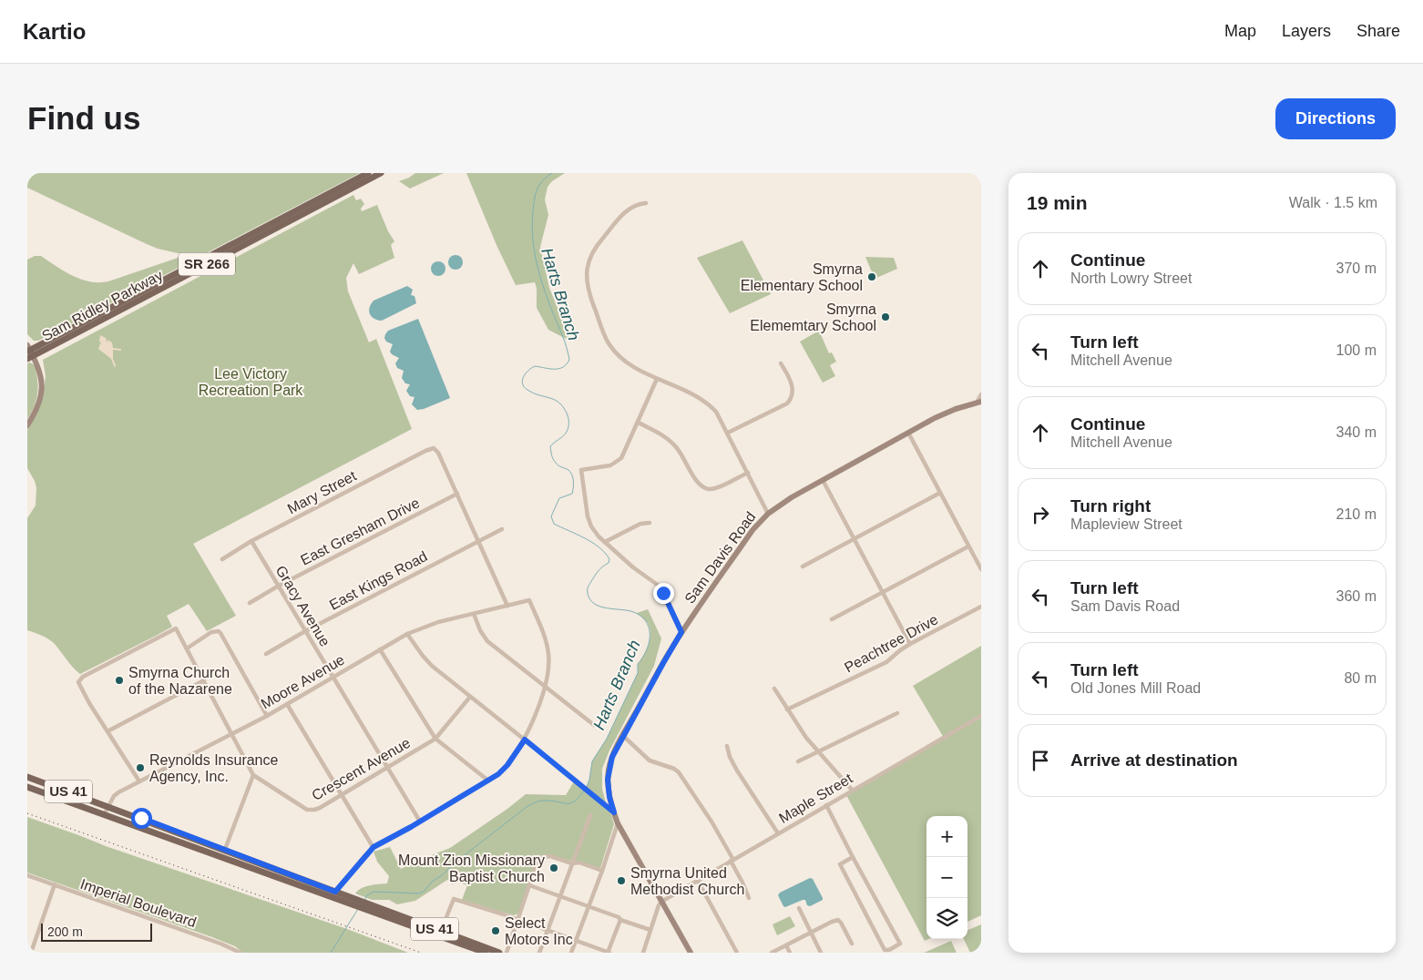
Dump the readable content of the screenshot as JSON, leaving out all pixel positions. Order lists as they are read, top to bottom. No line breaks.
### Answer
{"streets":{"main road":["SR 266","Sam Ridley Parkway","US 41"],"street":["Mary Street","East Gresham Drive","Sam Davis Road","East Kings Road","Gracy Avenue","Peachtree Drive","Moore Avenue","Crescent Avenue","Maple Street","Imperial Boulevard"]},"crossings":[["Mary Street","East Gresham Drive"],["Mary Street","Gracy Avenue"],["East Gresham Drive","Gracy Avenue"],["Sam Davis Road","Maple Street"],["East Kings Road","Gracy Avenue"],["Gracy Avenue","Moore Avenue"],["Gracy Avenue","Crescent Avenue"],["Moore Avenue","Crescent Avenue"],["Moore Avenue","US 41"]],"water":["Harts Branch"],"parks":["Lee Victory Recreation Park"],"places":["Smyrna Elementary School","Smyrna Elememtary School","Smyrna Church of the Nazarene","Reynolds Insurance Agency, Inc.","Mount Zion Missionary Baptist Church","Smyrna United Methodist Church","Select Motors Inc"],"scale_bar":"200 m","page":{"header":"Kartio","nav":["Map","Layers","Share"],"buttons":"Directions","title":"Find us","heading":["19 min","Walk · 1.5 km"],"list":[["Continue","North Lowry Street","370 m"],["Turn left","Mitchell Avenue","100 m"],["Continue","Mitchell Avenue","340 m"],["Turn right","Mapleview Street","210 m"],["Turn left","Sam Davis Road","360 m"],["Turn left","Old Jones Mill Road","80 m"],"Arrive at destination"],"map_buttons":["+","−"],"scale":"200 m"}}
